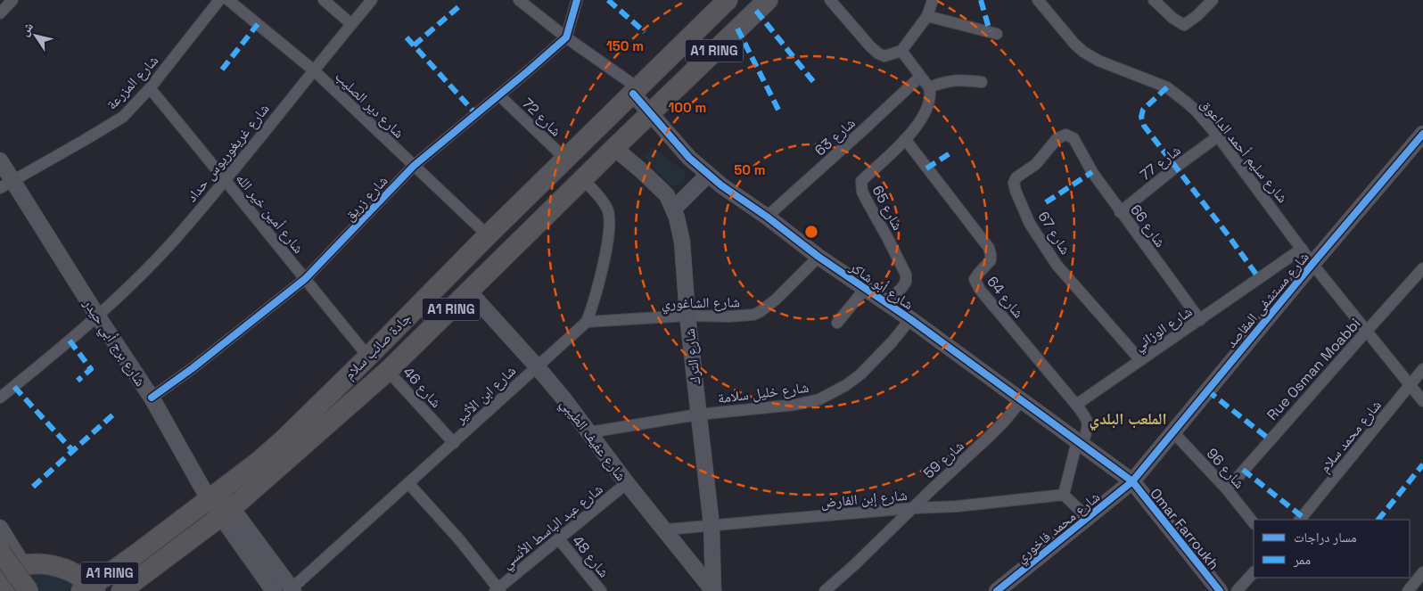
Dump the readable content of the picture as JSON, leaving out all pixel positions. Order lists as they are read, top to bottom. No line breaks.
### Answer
{"streets":{"highway":["A1 RING","جادة صائب سلام"],"street":["شارع المزرعة","شارع دير الصليب","شارع 72","شارع 63","شارع سليم أحمد الداعوق","شارع غريغوريوس حداد","شارع 77","شارع زريق","شارع 65","شارع أمين خير الله","شارع 66","شارع 67","شارع أبو شاكر","شارع 64","شارع مستشفى المقاصد","شارع الشاغوري","شارع الوزاني","شارع برج أبي حيدر","شارع الترك","Rue Osman Moabbi","شارع 46","شارع خليل سلامة","شارع ابن الأثير","شارع محمد سلام","شارع عفيف الطيبي","شارع 59","شارع 96","شارع إبن الفارض","شارع عبد الباسط الأنسي","شارع محمد فاخوري","Omar Farroukh","شارع 48"]},"crossings":[["شارع المزرعة","شارع أمين خير الله"],["شارع المزرعة","شارع برج أبي حيدر"],["شارع دير الصليب","شارع غريغوريوس حداد"],["شارع دير الصليب","شارع زريق"],["شارع دير الصليب","جادة صائب سلام"],["شارع 72","شارع زريق"],["شارع 72","جادة صائب سلام"],["شارع 63","شارع أبو شاكر"],["شارع سليم أحمد الداعوق","شارع 77"],["شارع سليم أحمد الداعوق","شارع مستشفى المقاصد"],["شارع سليم أحمد الداعوق","شارع الوزاني"],["شارع سليم أحمد الداعوق","Rue Osman Moabbi"],["شارع سليم أحمد الداعوق","شارع محمد سلام"],["شارع غريغوريوس حداد","شارع أمين خير الله"],["شارع غريغوريوس حداد","شارع برج أبي حيدر"],["شارع 77","شارع 66"],["شارع زريق","شارع أمين خير الله"],["شارع زريق","شارع برج أبي حيدر"],["شارع 65","شارع أبو شاكر"],["شارع 65","شارع 64"],["شارع أمين خير الله","جادة صائب سلام"],["شارع 66","شارع 67"],["شارع 66","شارع الوزاني"],["شارع 67","شارع الوزاني"],["شارع أبو شاكر","شارع مستشفى المقاصد"],["شارع أبو شاكر","شارع الشاغوري"],["شارع أبو شاكر","جادة صائب سلام"],["شارع أبو شاكر","شارع خليل سلامة"],["شارع أبو شاكر","شارع 59"],["شارع أبو شاكر","شارع محمد فاخوري"],["شارع أبو شاكر","Omar Farroukh"],["شارع 64","شارع الوزاني"],["شارع مستشفى المقاصد","شارع 96"],["شارع مستشفى المقاصد","شارع محمد فاخوري"],["شارع مستشفى المقاصد","Omar Farroukh"],["شارع الشاغوري","شارع الترك"],["شارع الشاغوري","شارع ابن الأثير"],["شارع برج أبي حيدر","جادة صائب سلام"],["شارع برج أبي حيدر","شارع ابن الأثير"],["جادة صائب سلام","شارع الترك"],["جادة صائب سلام","شارع 46"],["جادة صائب سلام","شارع ابن الأثير"],["جادة صائب سلام","شارع عفيف الطيبي"],["شارع الترك","شارع خليل سلامة"],["شارع الترك","شارع عفيف الطيبي"],["شارع الترك","شارع إبن الفارض"],["Rue Osman Moabbi","شارع 96"],["شارع 46","شارع ابن الأثير"],["شارع خليل سلامة","شارع عفيف الطيبي"],["شارع ابن الأثير","شارع عفيف الطيبي"],["شارع عفيف الطيبي","شارع إبن الفارض"],["شارع عفيف الطيبي","شارع عبد الباسط الأنسي"],["شارع 59","شارع إبن الفارض"],["شارع عبد الباسط الأنسي","شارع 48"],["شارع محمد فاخوري","Omar Farroukh"]],"districts":["الملعب البلدي"],"legend":["مسار دراجات","ممر"],"north":"top left","rings":["150 m","100 m","50 m"]}
